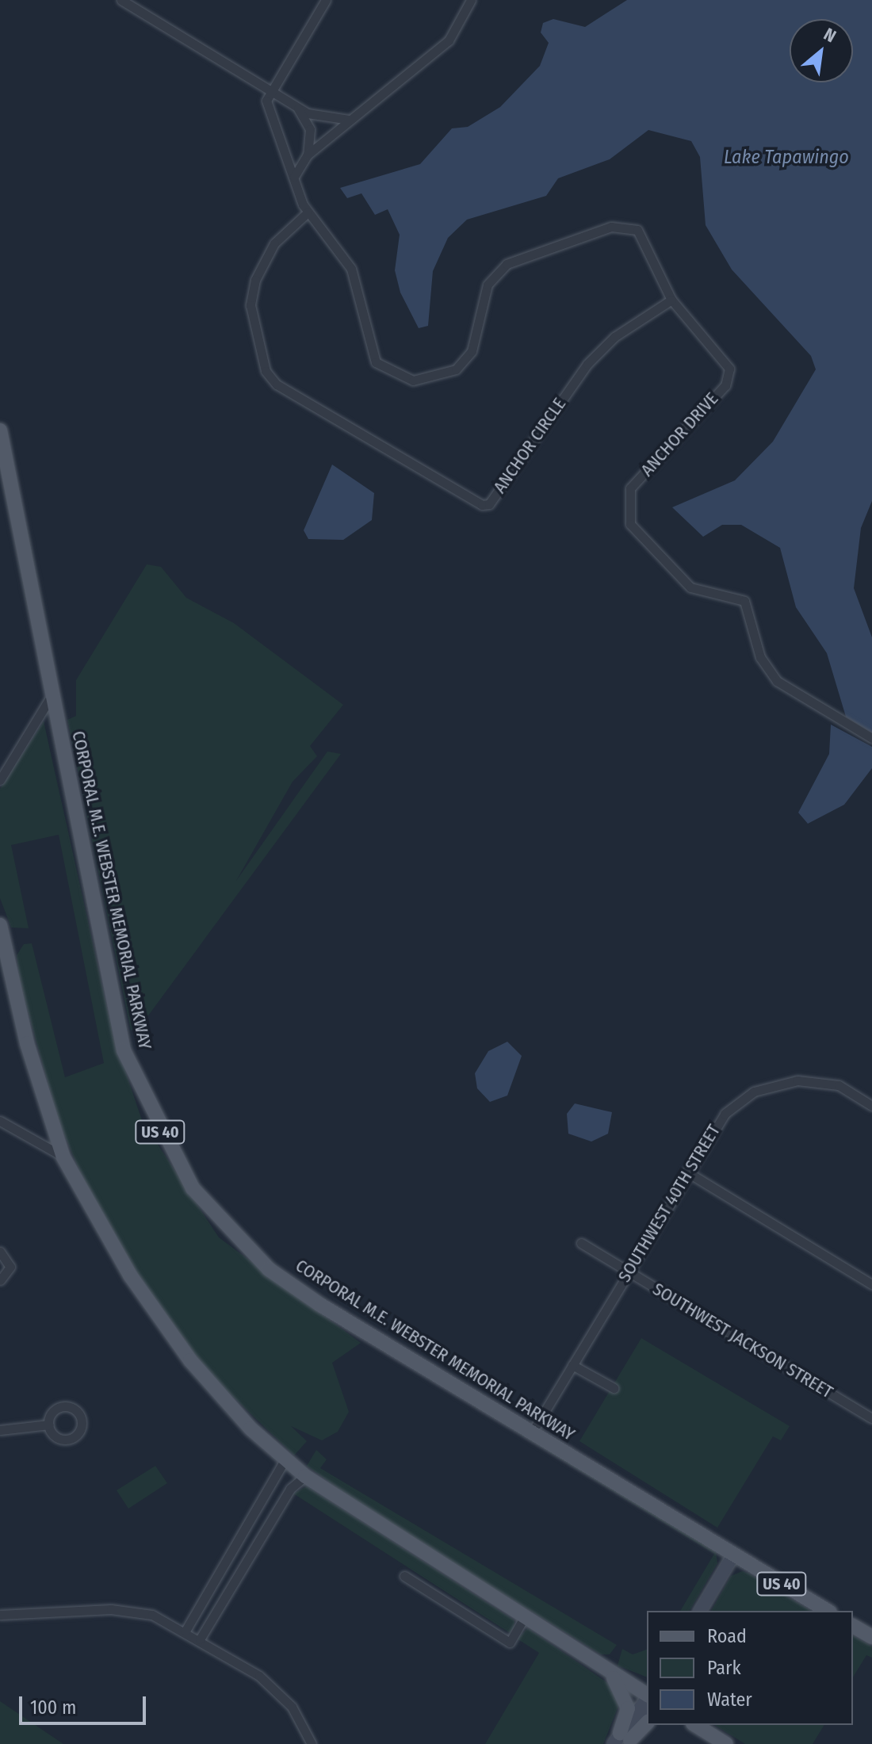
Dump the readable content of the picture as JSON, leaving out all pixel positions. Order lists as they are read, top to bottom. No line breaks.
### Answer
{"streets":{"main road":["CORPORAL M.E. WEBSTER MEMORIAL PARKWAY","US 40"],"street":["ANCHOR DRIVE","ANCHOR CIRCLE","SOUTHWEST 40TH STREET","SOUTHWEST JACKSON STREET"]},"crossings":[["ANCHOR DRIVE","ANCHOR CIRCLE"],["CORPORAL M.E. WEBSTER MEMORIAL PARKWAY","SOUTHWEST 40TH STREET"],["SOUTHWEST 40TH STREET","SOUTHWEST JACKSON STREET"]],"water":["Lake Tapawingo"],"legend":["Road","Park","Water"],"scale_bar":"100 m","north":"top right"}
